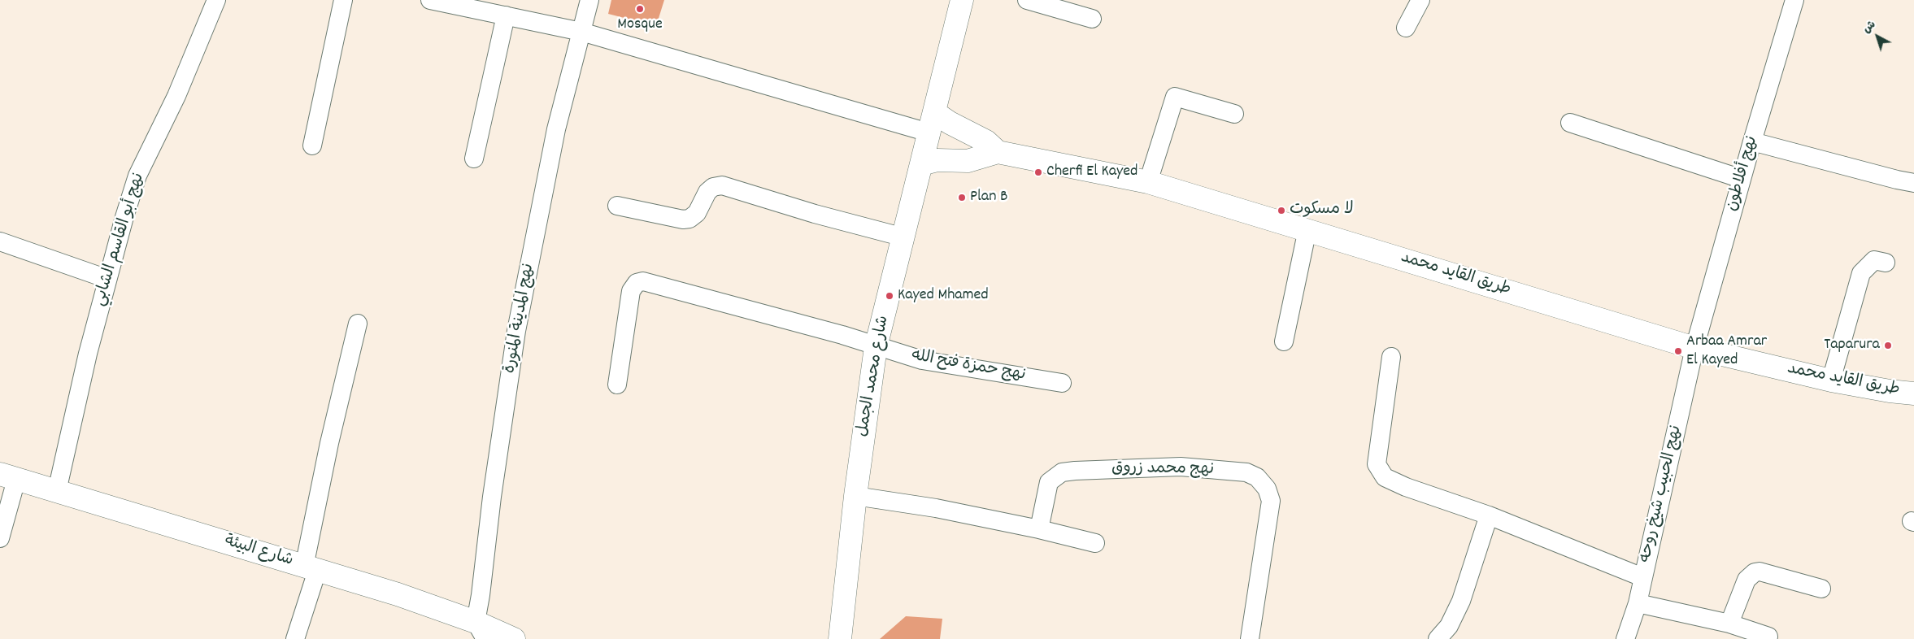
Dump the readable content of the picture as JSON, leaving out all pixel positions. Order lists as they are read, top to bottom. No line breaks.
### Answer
{"streets":{"street":["نهج أفلاطون","نهج أبو القاسم الشابي","طريق القايد محمد","نهج المدينة المنورة","نهج حمزة فتح الله","شارع محمد الجمل","نهج محمد زروق","نهج الحبيب شيخ روحه","شارع البيئة"]},"crossings":[["نهج أفلاطون","طريق القايد محمد"],["نهج أفلاطون","نهج الحبيب شيخ روحه"],["نهج أبو القاسم الشابي","شارع البيئة"],["طريق القايد محمد","شارع محمد الجمل"],["طريق القايد محمد","نهج الحبيب شيخ روحه"],["نهج المدينة المنورة","شارع البيئة"],["نهج حمزة فتح الله","شارع محمد الجمل"]],"places":["Mosque","Cherfi El Kayed","Plan B","لا مسكوت","Kayed Mhamed","Taparura","Arbaa Amrar El Kayed"],"north":"top left"}
